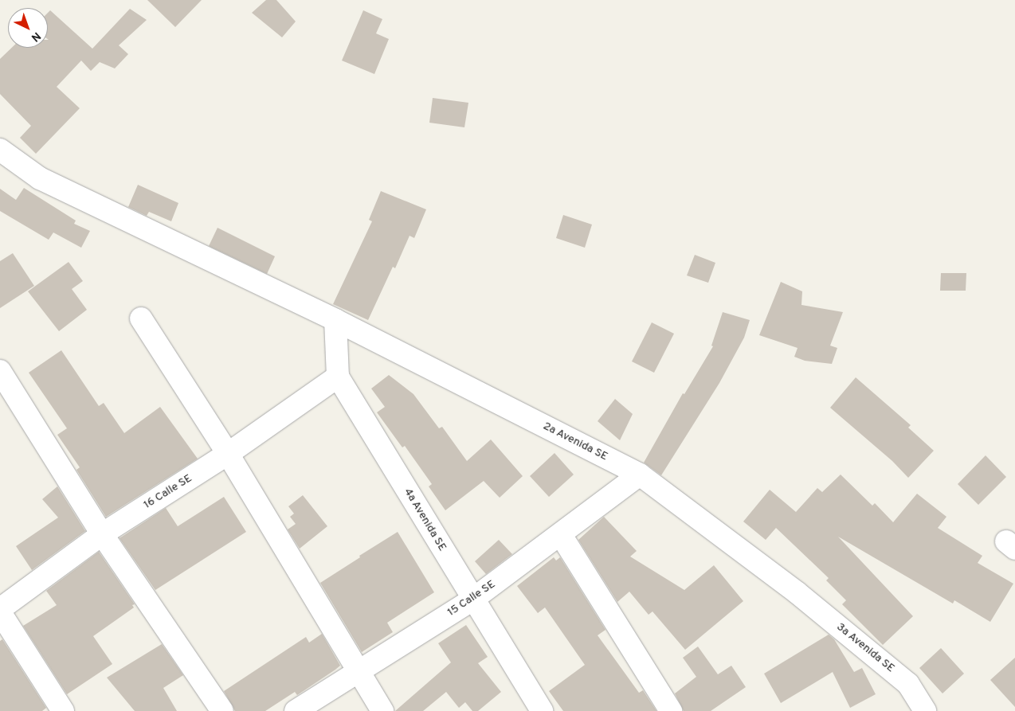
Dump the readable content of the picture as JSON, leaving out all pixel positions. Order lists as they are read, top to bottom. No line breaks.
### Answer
{"streets":{"street":["2a Avenida SE","16 Calle SE","4a Avenida SE","15 Calle SE","3a Avenida SE"]},"crossings":[["2a Avenida SE","4a Avenida SE"],["2a Avenida SE","15 Calle SE"],["2a Avenida SE","3a Avenida SE"],["16 Calle SE","4a Avenida SE"],["4a Avenida SE","15 Calle SE"]],"north":"bottom right"}
